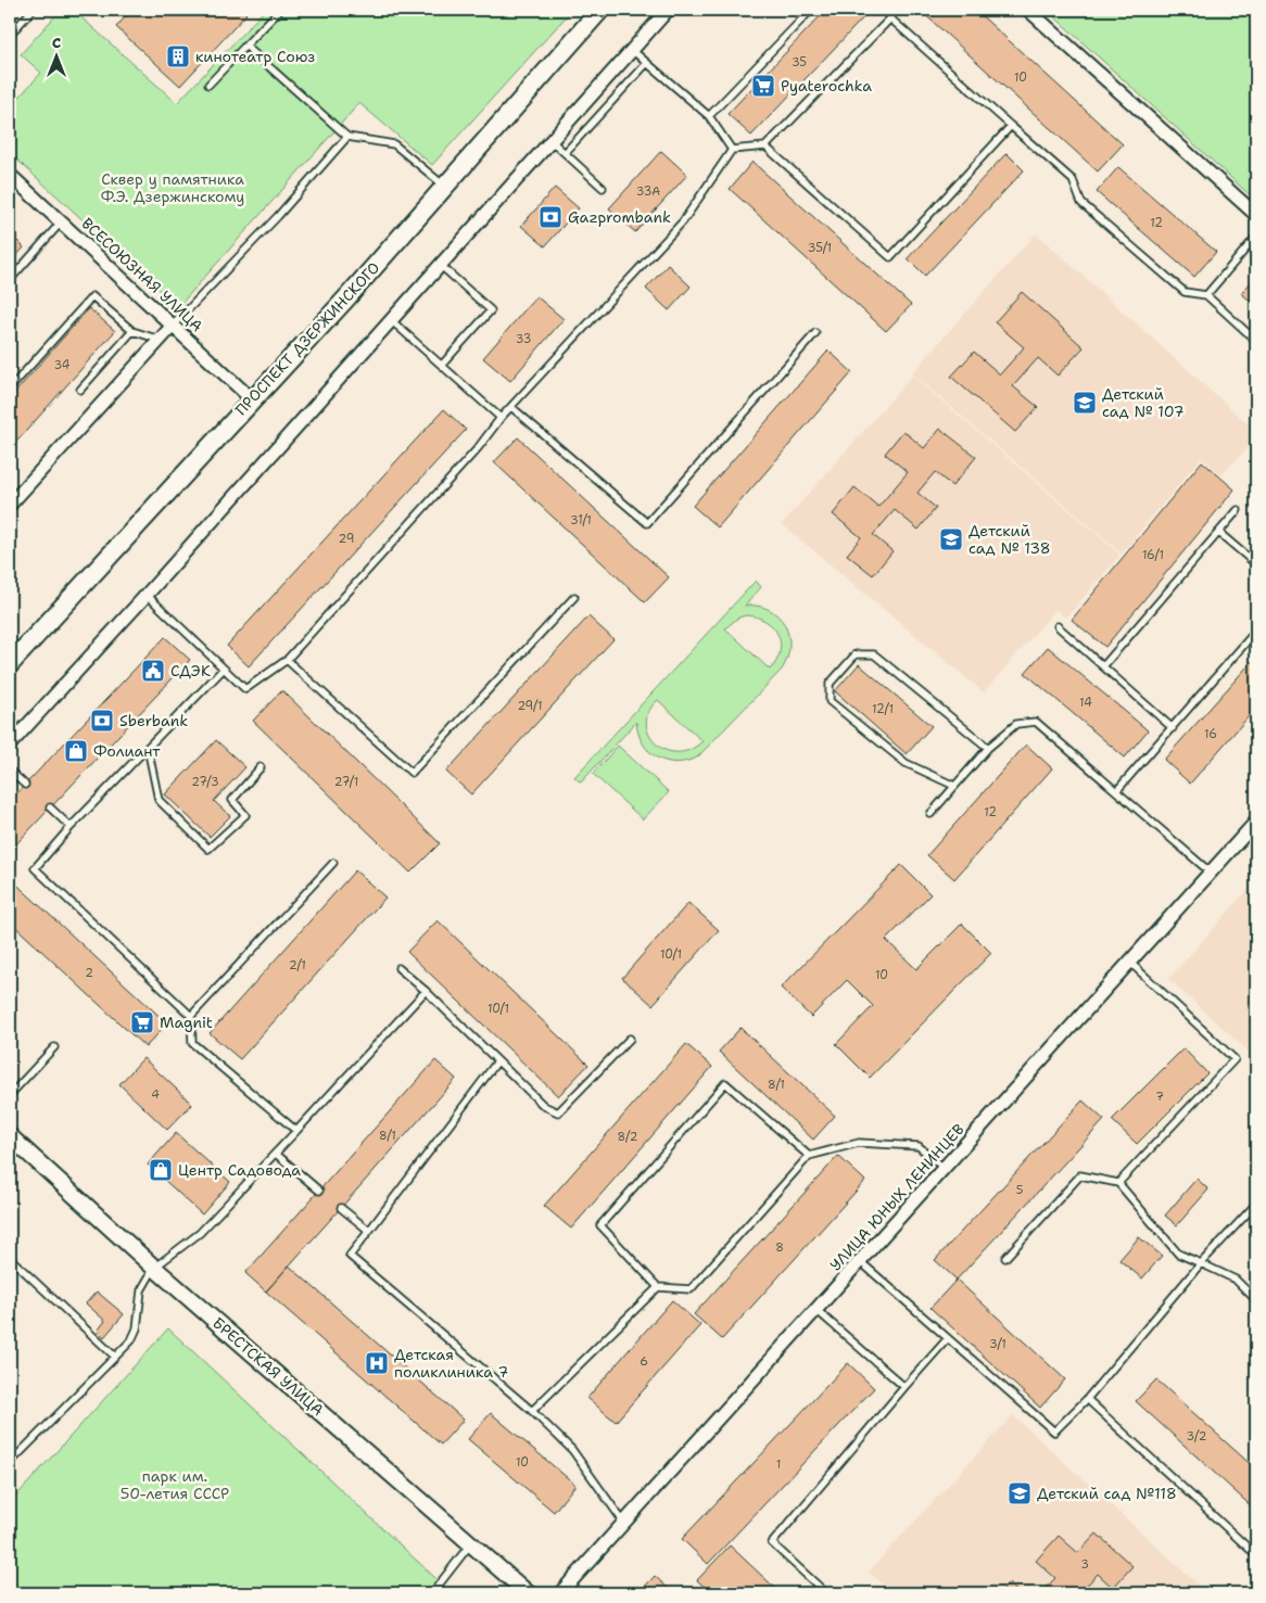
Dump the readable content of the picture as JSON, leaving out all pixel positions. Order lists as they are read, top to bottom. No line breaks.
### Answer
{"streets":{"main road":["ПРОСПЕКТ ДЗЕРЖИНСКОГО"],"street":["ВСЕСОЮЗНАЯ УЛИЦА","УЛИЦА ЮНЫХ ЛЕНИНЦЕВ","БРЕСТСКАЯ УЛИЦА"]},"crossings":[["ВСЕСОЮЗНАЯ УЛИЦА","ПРОСПЕКТ ДЗЕРЖИНСКОГО"]],"parks":["Сквер у памятника Ф.Э. Дзержинскому","парк им. 50-летия СССР"],"places":{"building":["кинотеатр Союз"],"supermarket":["Pyaterochka","Magnit"],"bank":["Gazprombank","Sberbank"],"school or university":["Детский сад № 107","Детский сад № 138","Детский сад №118"],"public building":["СДЭК"],"shop":["Фолиант","Центр Садовода"],"hospital":["Детская поликлиника 7"]},"house_numbers":["35","10","33А","12","35/1","33","34","31/1","29","16/1","14","29/1","12/1","16","27/3","27/1","12","10/1","2/1","2","10","10/1","8/1","4","7","8/1","8/2","5","8","3/1","6","3/2","10","1","3"],"north":"top"}
